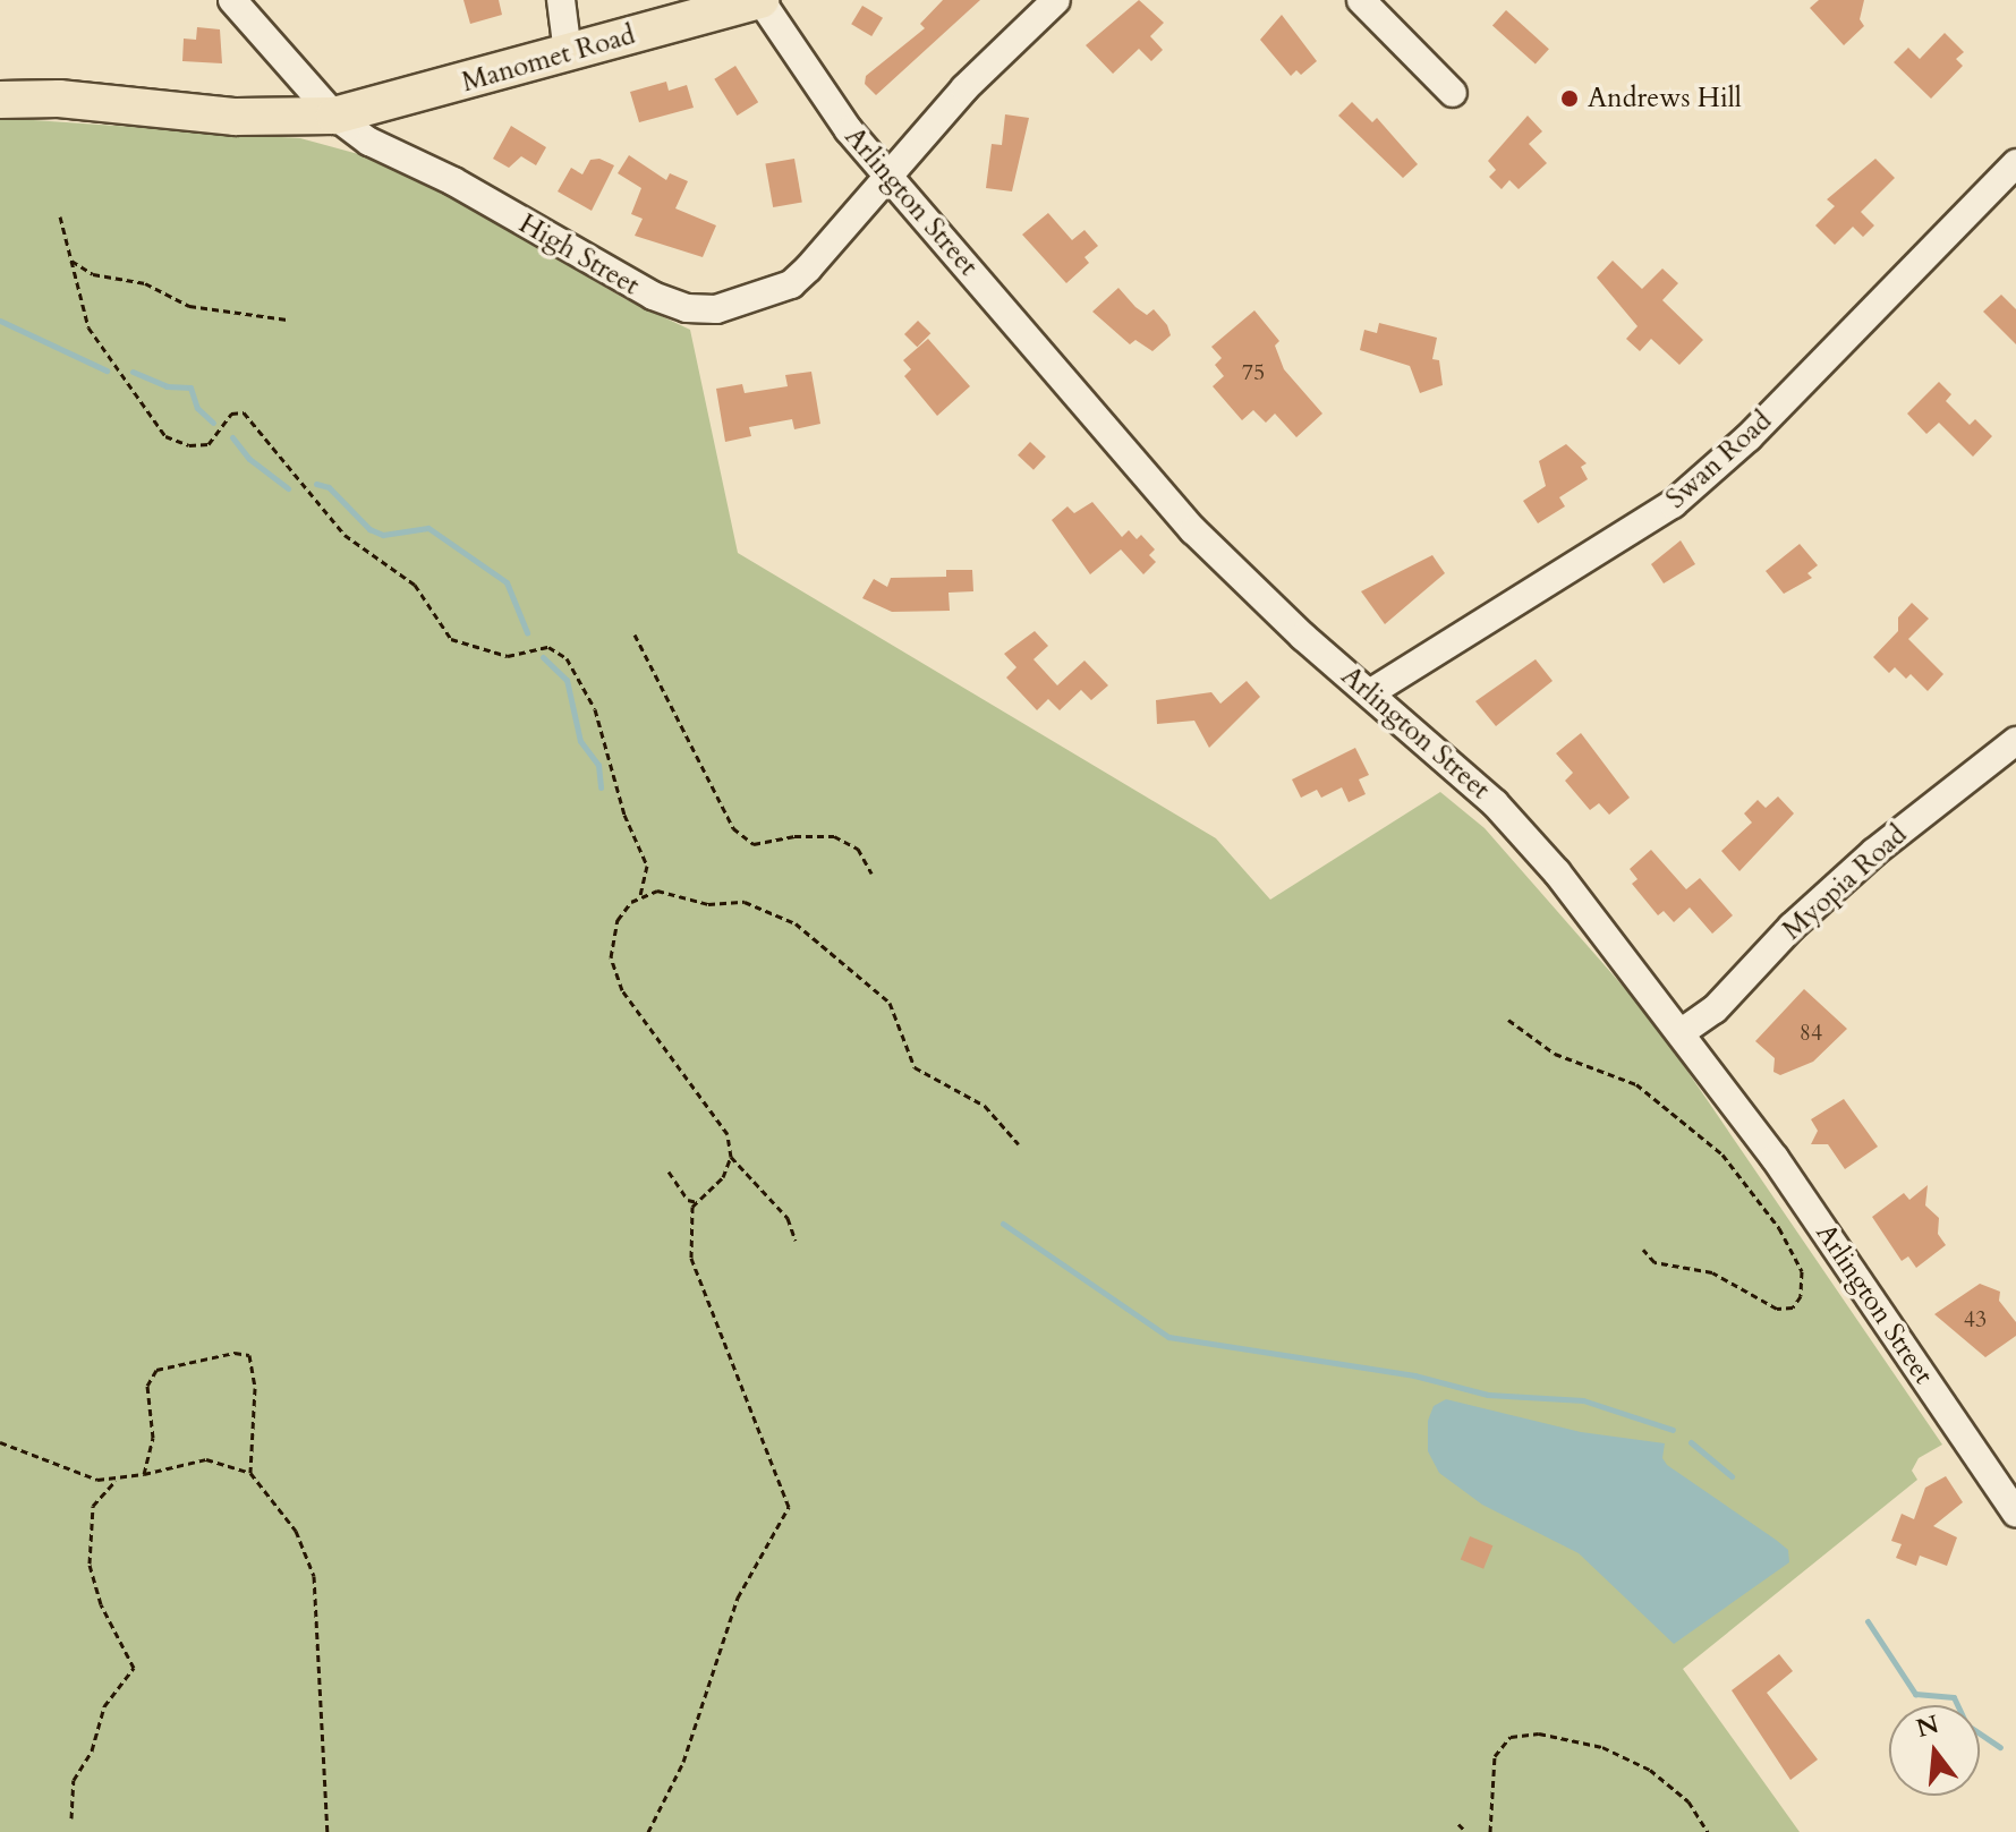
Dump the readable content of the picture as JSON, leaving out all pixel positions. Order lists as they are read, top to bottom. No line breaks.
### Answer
{"streets":{"main road":["Manomet Road"],"street":["Arlington Street","High Street","Swan Road","Myopia Road"]},"crossings":[["Manomet Road","Arlington Street"],["Manomet Road","High Street"],["Arlington Street","High Street"],["Arlington Street","Swan Road"],["Arlington Street","Myopia Road"]],"places":["Andrews Hill"],"house_numbers":["75","84","43"],"north":"top"}
